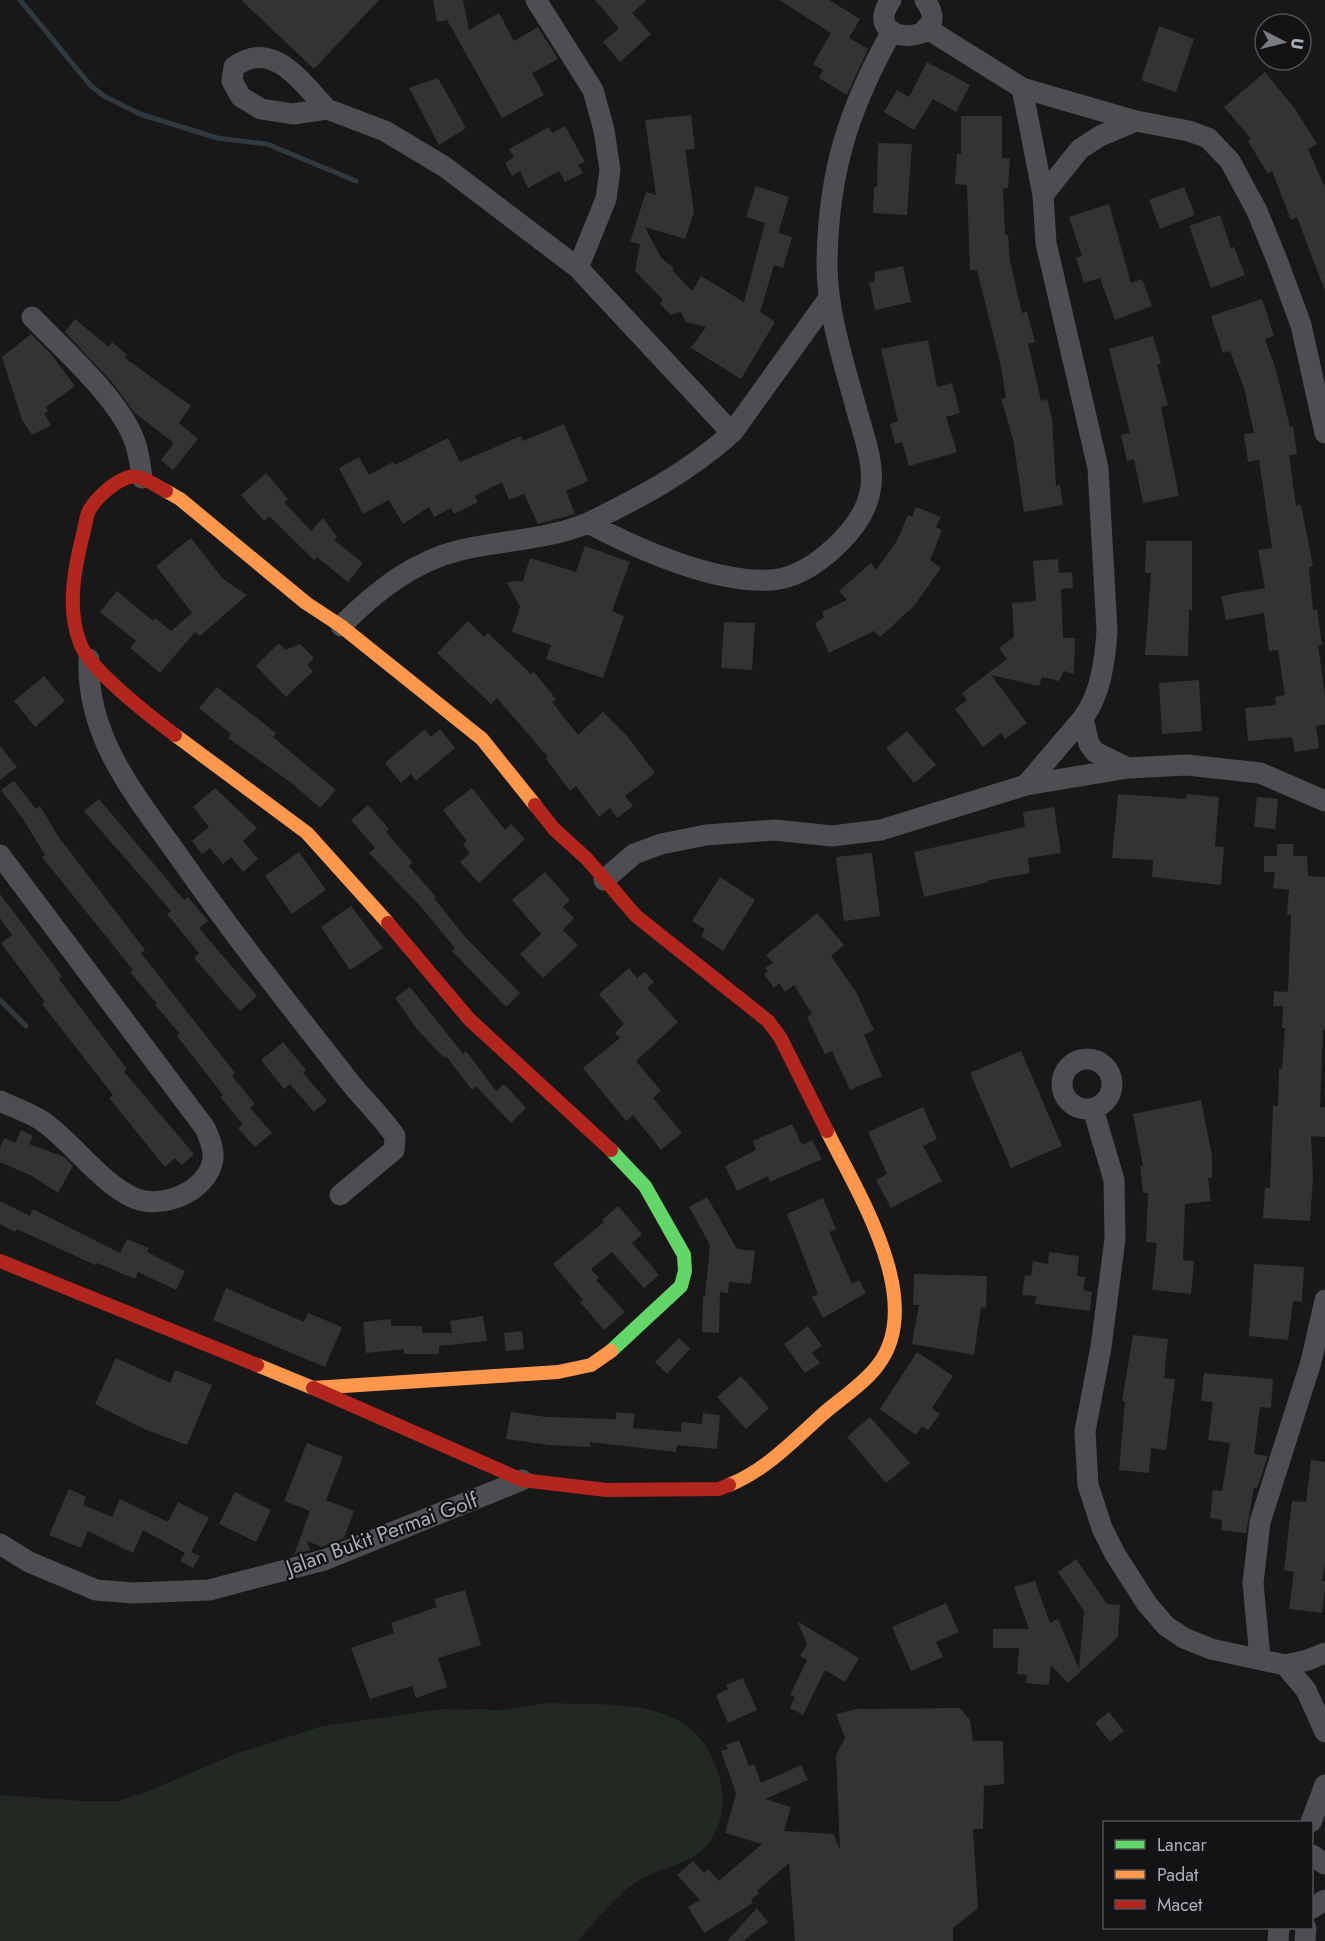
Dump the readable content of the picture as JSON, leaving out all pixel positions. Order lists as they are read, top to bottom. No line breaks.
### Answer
{"streets":{"street":["Jalan Bukit Permai Golf"]},"legend":["Lancar","Padat","Macet"],"north":"right"}
